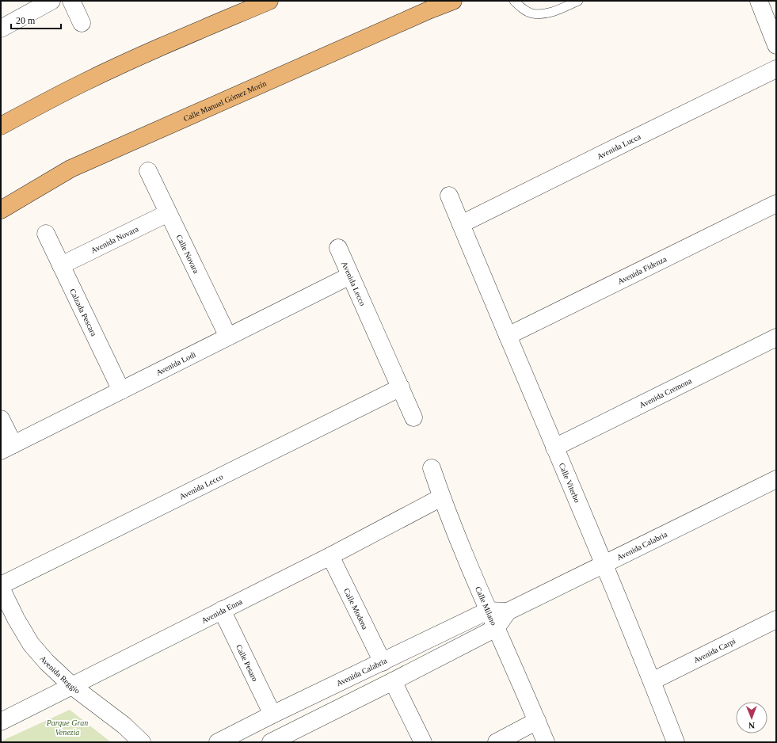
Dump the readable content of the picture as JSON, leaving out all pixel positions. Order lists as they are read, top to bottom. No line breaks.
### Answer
{"streets":{"main road":["Calle Manuel Gómez Morín"],"street":["Avenida Lucca","Avenida Novara","Calle Novara","Avenida Fidenza","Avenida Lecco","Calzada Pescara","Avenida Lodi","Avenida Cremona","Calle Viterbo","Avenida Calabria","Calle Milano","Calle Modena","Avenida Enna","Avenida Carpi","Calle Pesaro","Avenida Reggio"]},"crossings":[["Avenida Lucca","Calle Viterbo"],["Avenida Novara","Calle Novara"],["Avenida Novara","Calzada Pescara"],["Calle Novara","Avenida Lodi"],["Avenida Fidenza","Calle Viterbo"],["Avenida Lecco","Avenida Lodi"],["Calzada Pescara","Avenida Lodi"],["Avenida Cremona","Calle Viterbo"],["Calle Viterbo","Avenida Calabria"],["Calle Viterbo","Avenida Carpi"],["Avenida Calabria","Calle Milano"],["Avenida Calabria","Calle Modena"],["Avenida Calabria","Calle Pesaro"],["Calle Milano","Avenida Enna"],["Calle Modena","Avenida Enna"],["Avenida Enna","Calle Pesaro"],["Avenida Enna","Avenida Reggio"]],"parks":["Parque Gran Venezia"],"scale_bar":"20 m","north":"bottom"}
